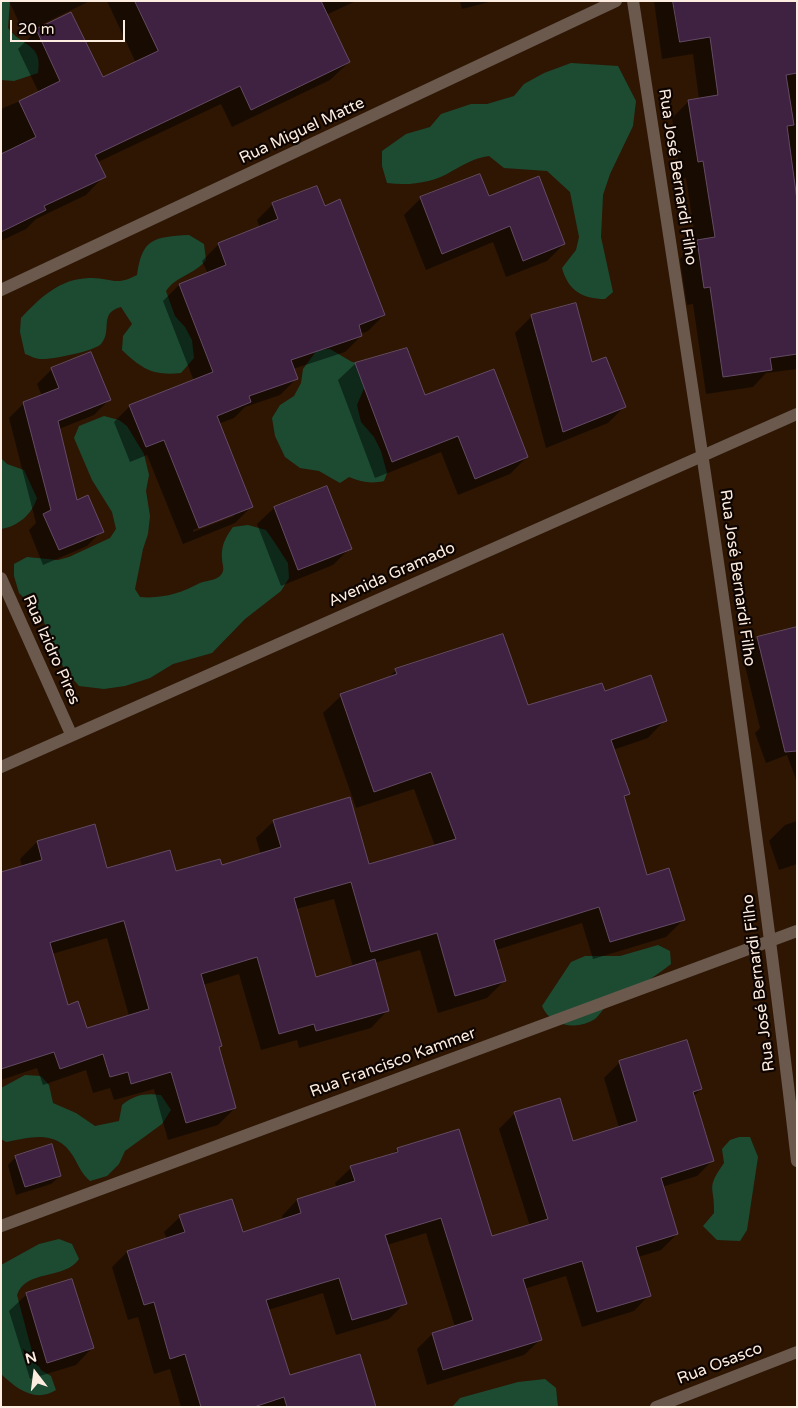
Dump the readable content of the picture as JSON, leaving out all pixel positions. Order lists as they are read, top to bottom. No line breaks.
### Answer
{"streets":{"street":["Rua Miguel Matte","Rua José Bernardi Filho","Avenida Gramado","Rua Izidro Pires","Rua Francisco Kammer","Rua Osasco"]},"crossings":[["Rua José Bernardi Filho","Avenida Gramado"],["Rua José Bernardi Filho","Rua Francisco Kammer"],["Avenida Gramado","Rua Izidro Pires"]],"scale_bar":"20 m","north":"top"}
